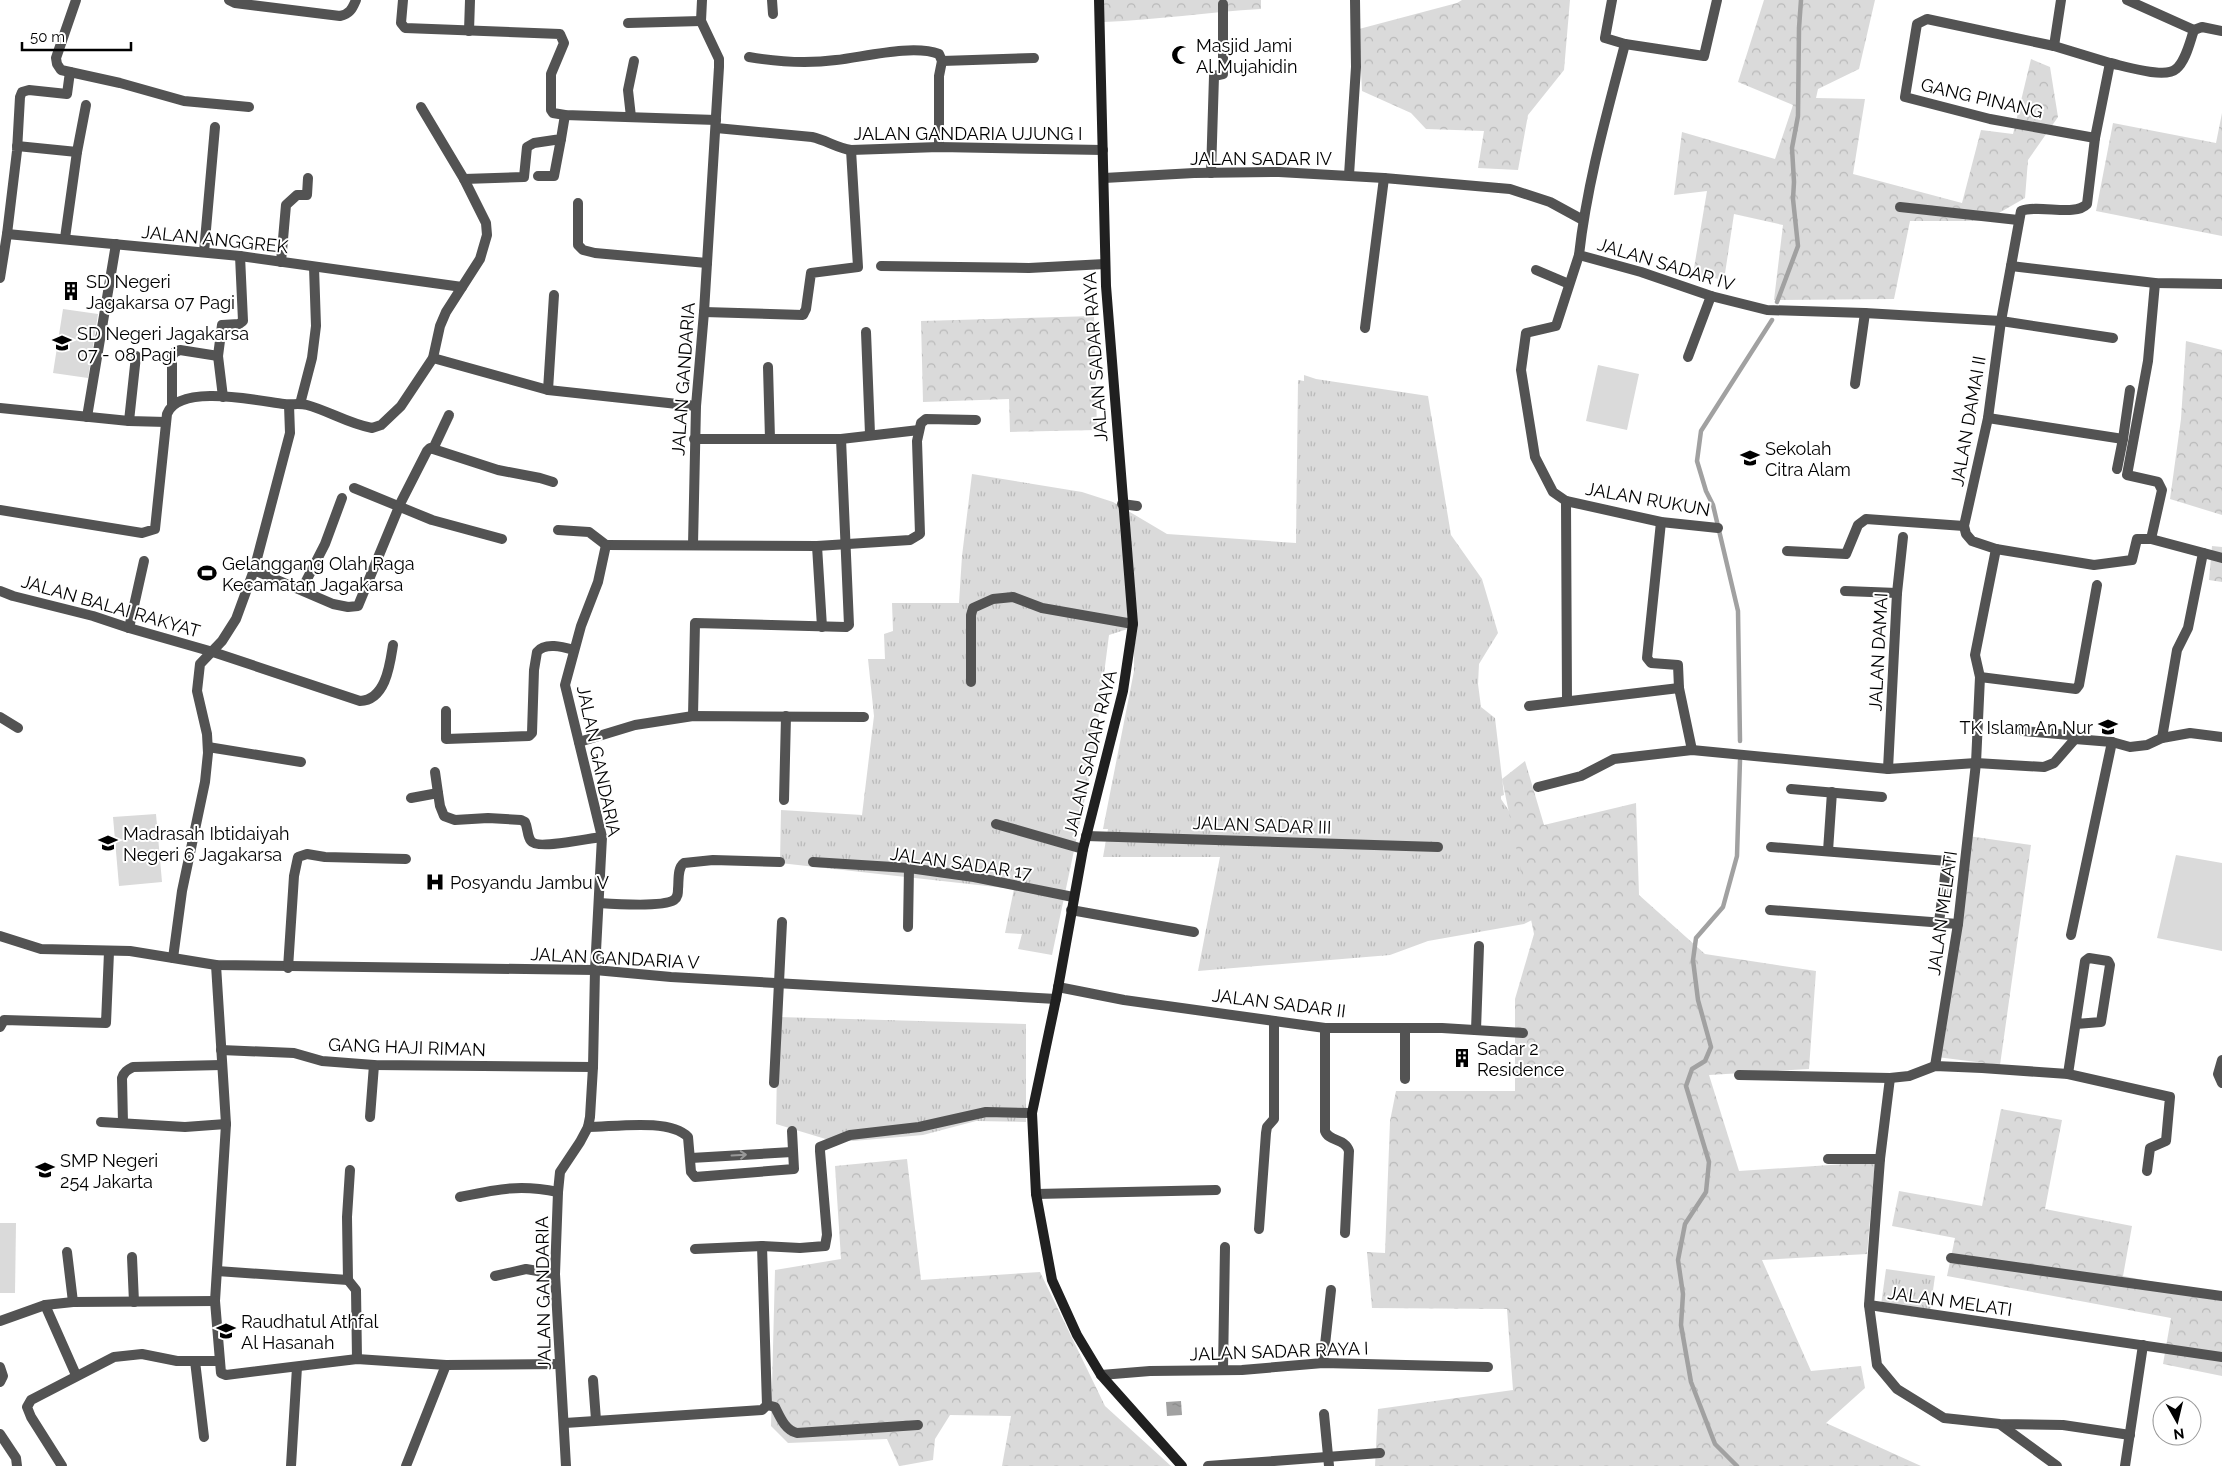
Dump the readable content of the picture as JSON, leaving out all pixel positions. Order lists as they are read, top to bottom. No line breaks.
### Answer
{"streets":{"street":["GANG PINANG","JALAN GANDARIA UJUNG I","JALAN SADAR IV","JALAN ANGGREK","JALAN SADAR RAYA","JALAN GANDARIA","JALAN DAMAI II","JALAN RUKUN","JALAN BALAI RAKYAT","JALAN DAMAI","JALAN SADAR III","JALAN SADAR 17","JALAN MELATI","JALAN GANDARIA V","JALAN SADAR II","GANG HAJI RIMAN","JALAN SADAR RAYA I"]},"crossings":[["JALAN GANDARIA UJUNG I","JALAN SADAR RAYA"],["JALAN GANDARIA UJUNG I","JALAN GANDARIA"],["JALAN SADAR IV","JALAN SADAR RAYA"],["JALAN SADAR IV","JALAN DAMAI II"],["JALAN ANGGREK","JALAN BALAI RAKYAT"],["JALAN SADAR RAYA","JALAN SADAR III"],["JALAN SADAR RAYA","JALAN SADAR 17"],["JALAN SADAR RAYA","JALAN GANDARIA V"],["JALAN SADAR RAYA","JALAN SADAR II"],["JALAN SADAR RAYA","JALAN SADAR RAYA I"],["JALAN GANDARIA","JALAN GANDARIA V"],["JALAN GANDARIA","GANG HAJI RIMAN"]],"places":{"mosque":["Masjid Jami Al Mujahidin"],"building":["SD Negeri Jagakarsa 07 Pagi","Sadar 2 Residence"],"school or university":["SD Negeri Jagakarsa 07 - 08 Pagi","Sekolah Citra Alam","TK Islam An Nur","Madrasah Ibtidaiyah Negeri 6 Jagakarsa","SMP Negeri 254 Jakarta","Raudhatul Athfal Al Hasanah"],"sports":["Gelanggang Olah Raga Kecamatan Jagakarsa"],"hospital":["Posyandu Jambu V"]},"scale_bar":"50 m","north":"bottom"}
